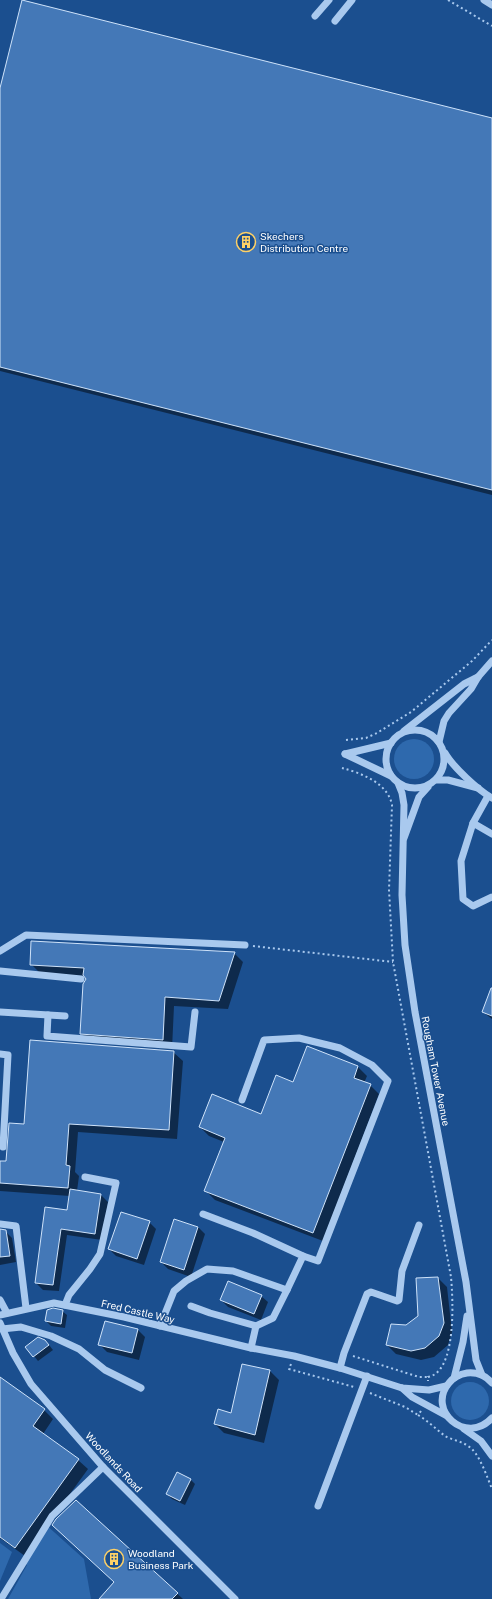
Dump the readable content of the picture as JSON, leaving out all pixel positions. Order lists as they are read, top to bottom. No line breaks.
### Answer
{"streets":{"street":["Rougham Tower Avenue","Fred Castle Way","Woodlands Road"]},"places":{"building":["Skechers Distribution Centre","Woodland Business Park"]}}
